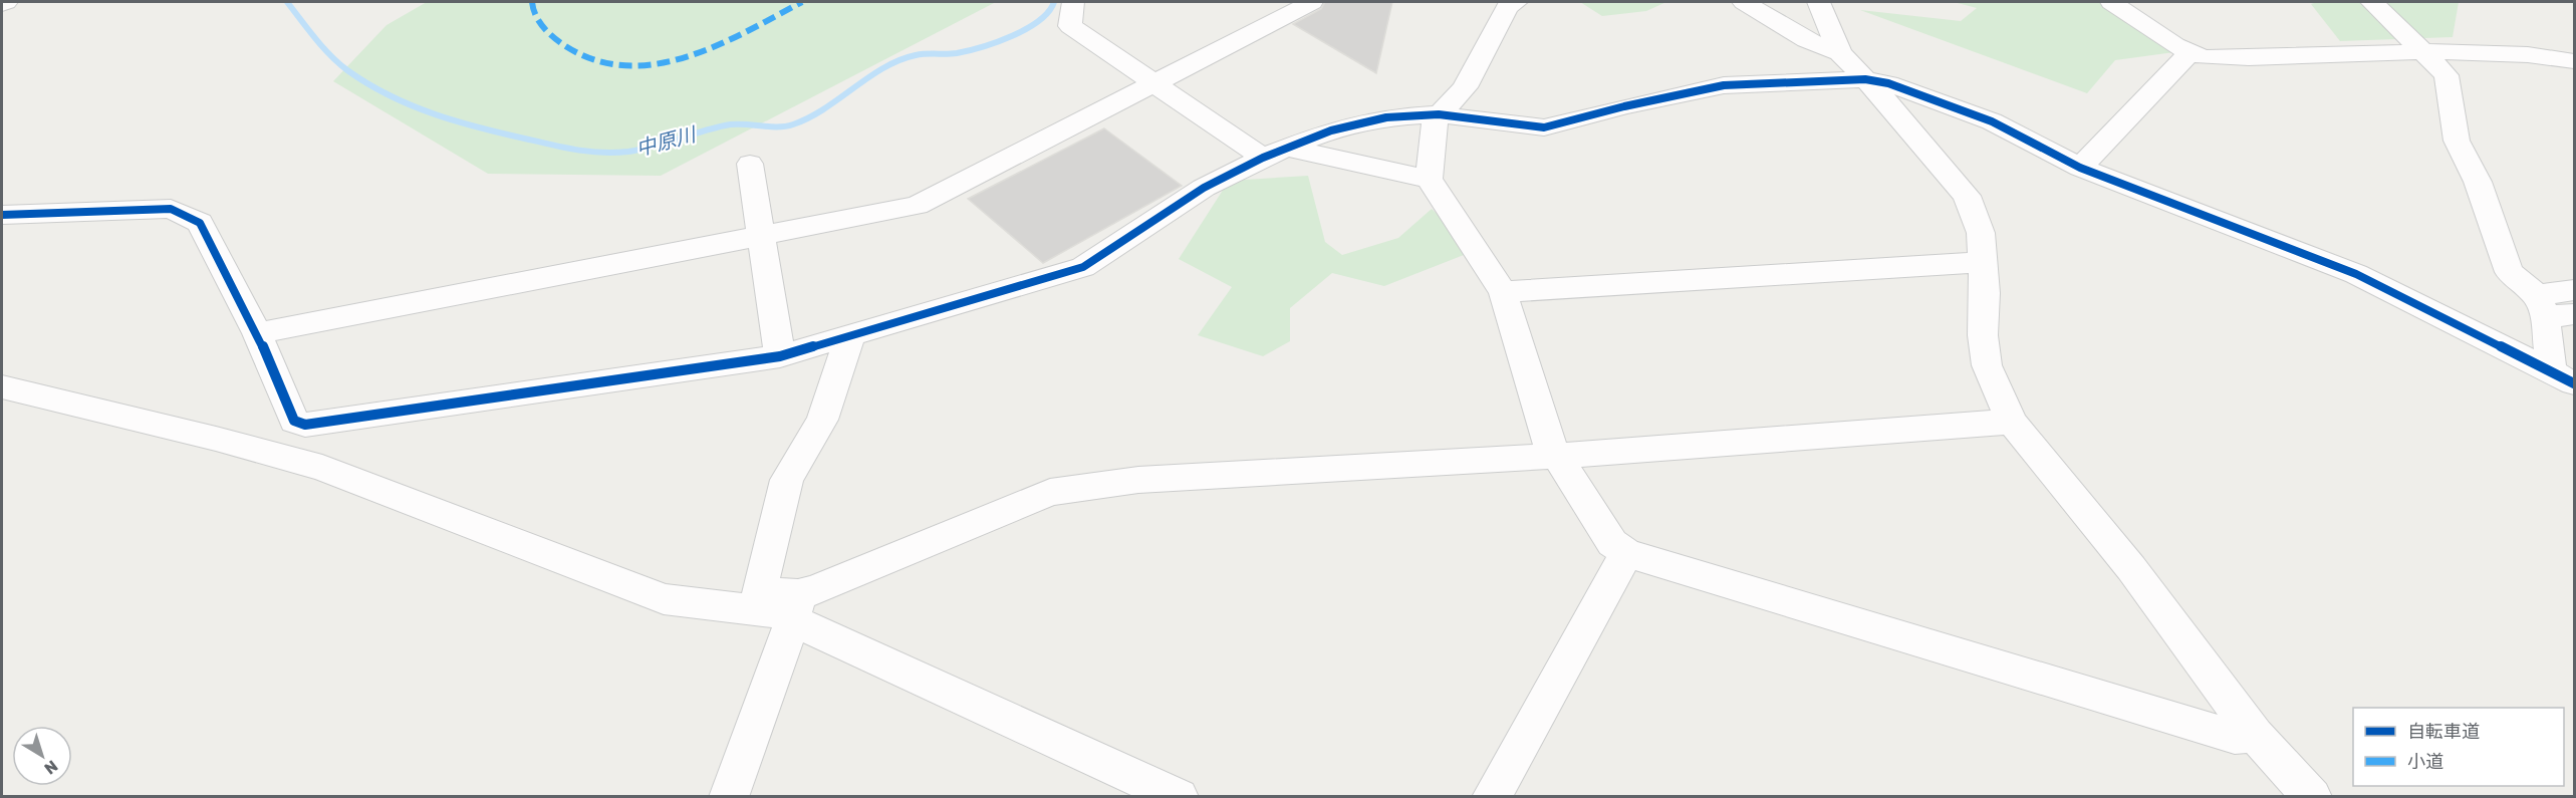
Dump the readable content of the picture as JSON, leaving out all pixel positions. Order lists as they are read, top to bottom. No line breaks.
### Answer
{"water":["中原川"],"legend":["自転車道","小道"],"north":"bottom right"}
